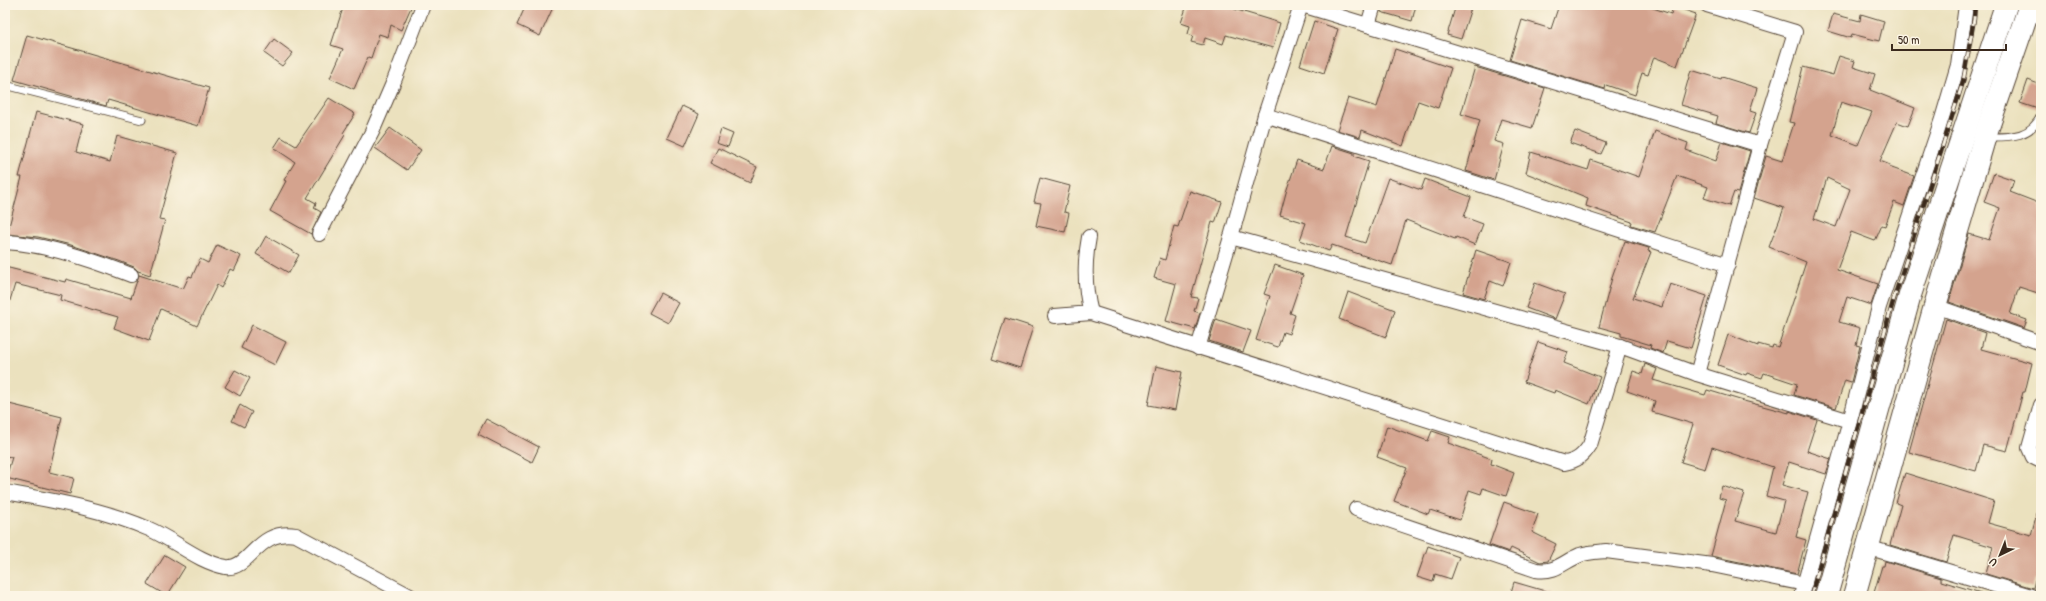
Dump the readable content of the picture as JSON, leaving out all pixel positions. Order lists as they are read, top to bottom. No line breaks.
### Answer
{"scale_bar":"50 m","north":"bottom left"}
